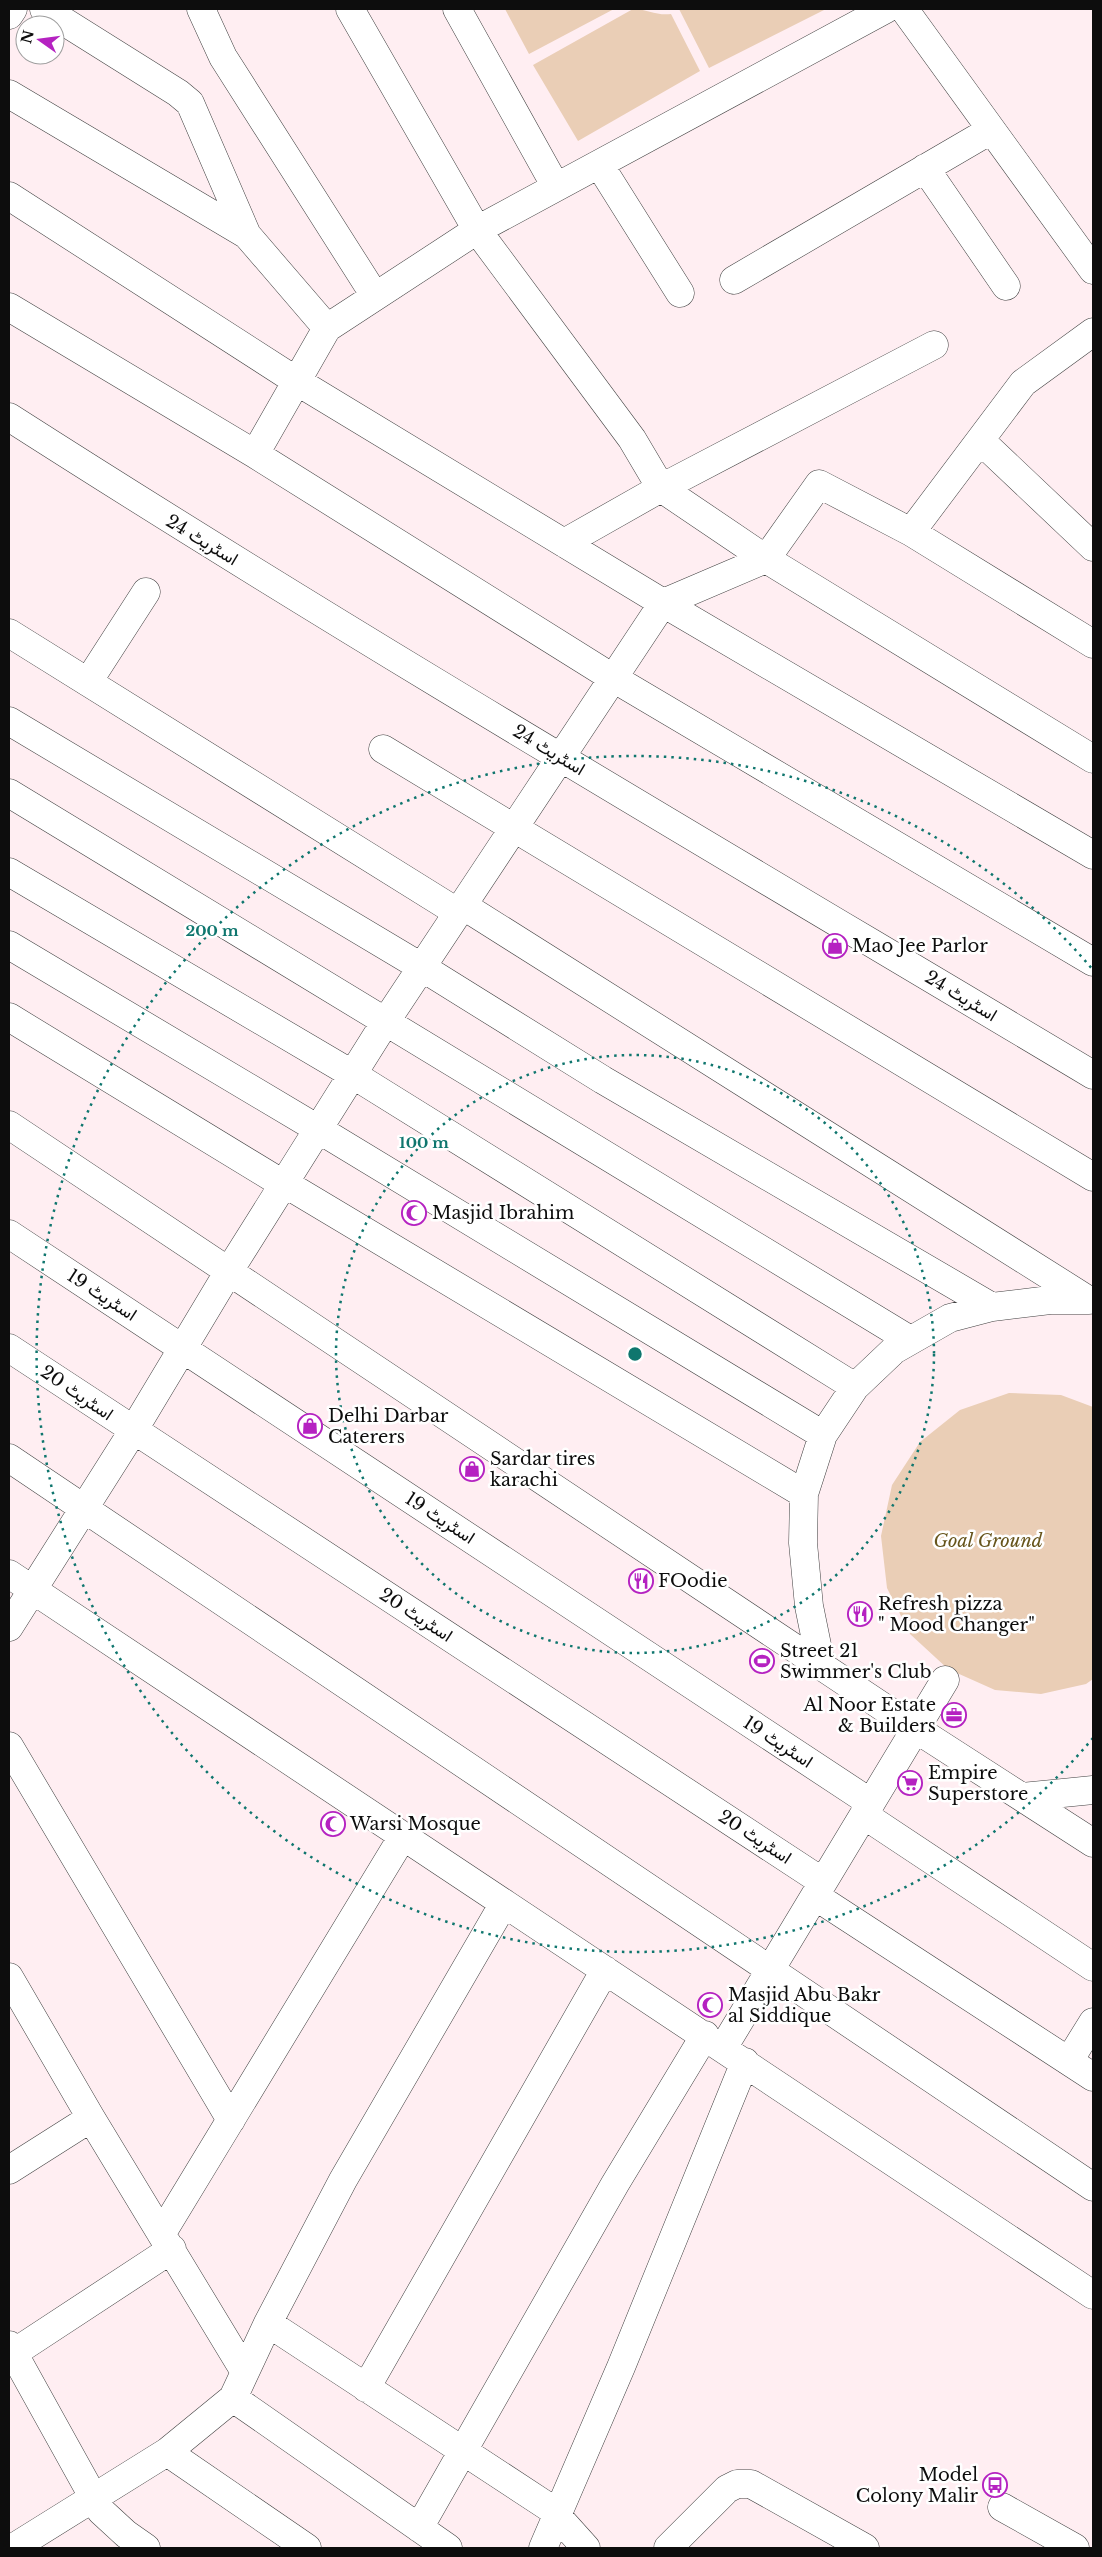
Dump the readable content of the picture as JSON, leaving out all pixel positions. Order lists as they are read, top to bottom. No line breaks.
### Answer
{"streets":{"street":["اسٹریٹ 24","اسٹریٹ 19","اسٹریٹ 20"]},"parks":["Goal Ground"],"places":{"shop":["Mao Jee Parlor","Delhi Darbar Caterers","Sardar tires karachi"],"mosque":["Masjid Ibrahim","Warsi Mosque","Masjid Abu Bakr al Siddique"],"restaurant":["FOodie","Refresh pizza \" Mood Changer\""],"sports":["Street 21 Swimmer's Club"],"office":["Al Noor Estate & Builders"],"supermarket":["Empire Superstore"],"bus stop":["Model Colony Malir"]},"north":"left","rings":["200 m","100 m"]}
